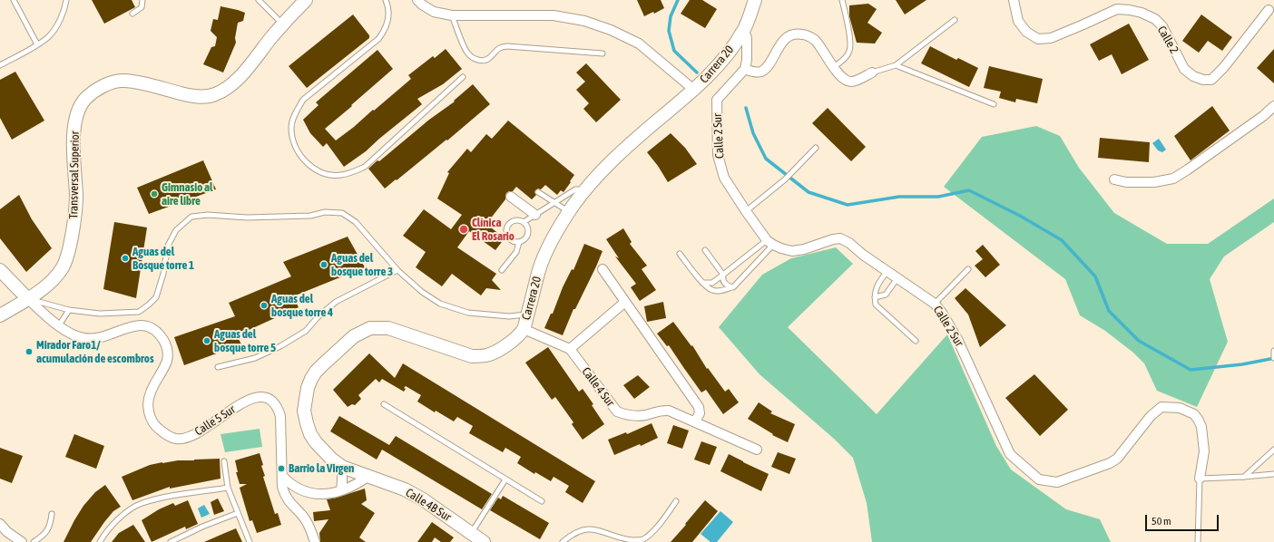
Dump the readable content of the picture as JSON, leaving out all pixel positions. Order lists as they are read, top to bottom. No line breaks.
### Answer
{"streets":{"street":["Calle 2","Carrera 20","Calle 2 Sur","Transversal Superior","Calle 4 Sur","Calle 5 Sur","Calle 4B Sur"]},"crossings":[["Carrera 20","Calle 4 Sur"],["Carrera 20","Calle 4B Sur"],["Transversal Superior","Calle 5 Sur"]],"places":["Gimnasio al aire libre","Clínica El Rosario","Aguas del Bosque torre 1","Aguas del bosque torre 3","Aguas del bosque torre 4","Aguas del bosque torre 5","Mirador Faro1/ acumulación de escombros","Barrio la Virgen"],"scale_bar":"50 m"}
